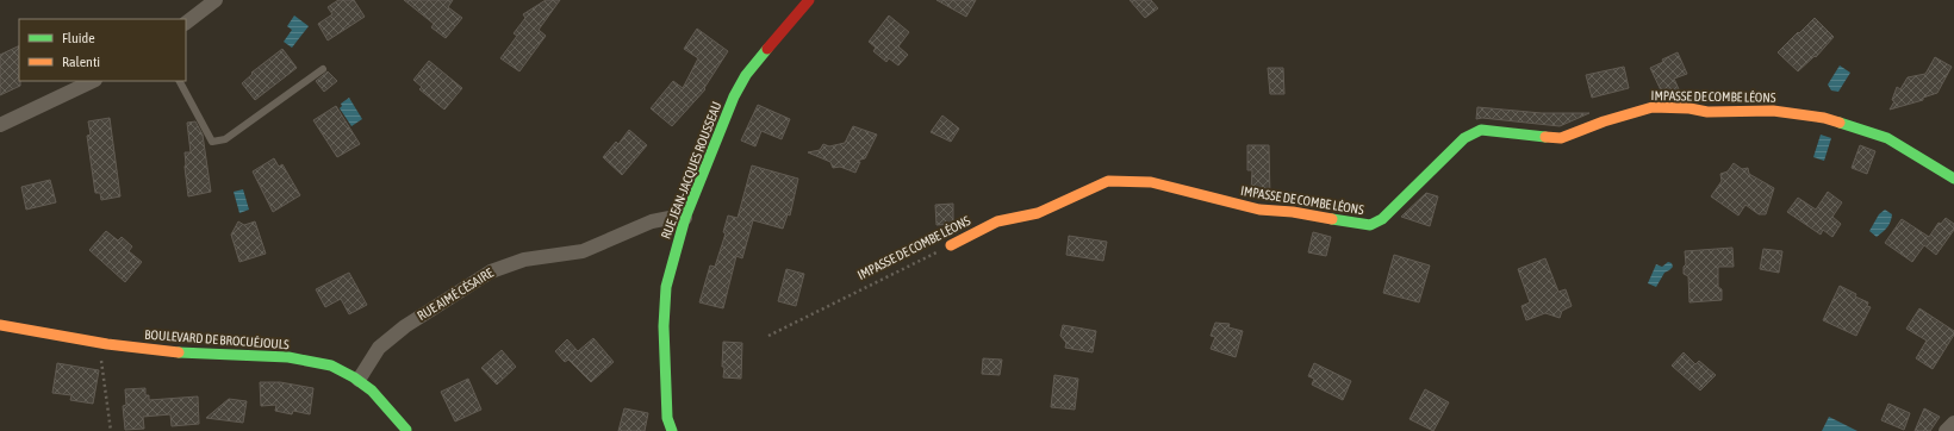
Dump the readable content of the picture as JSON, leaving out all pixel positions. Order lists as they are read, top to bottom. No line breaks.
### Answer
{"streets":{"street":["IMPASSE DE COMBE LÉONS","RUE JEAN-JACQUES ROUSSEAU","RUE AIMÉ CÉSAIRE","BOULEVARD DE BROCUÉJOULS"]},"crossings":[["RUE JEAN-JACQUES ROUSSEAU","RUE AIMÉ CÉSAIRE"],["RUE AIMÉ CÉSAIRE","BOULEVARD DE BROCUÉJOULS"]],"legend":["Fluide","Ralenti"]}
